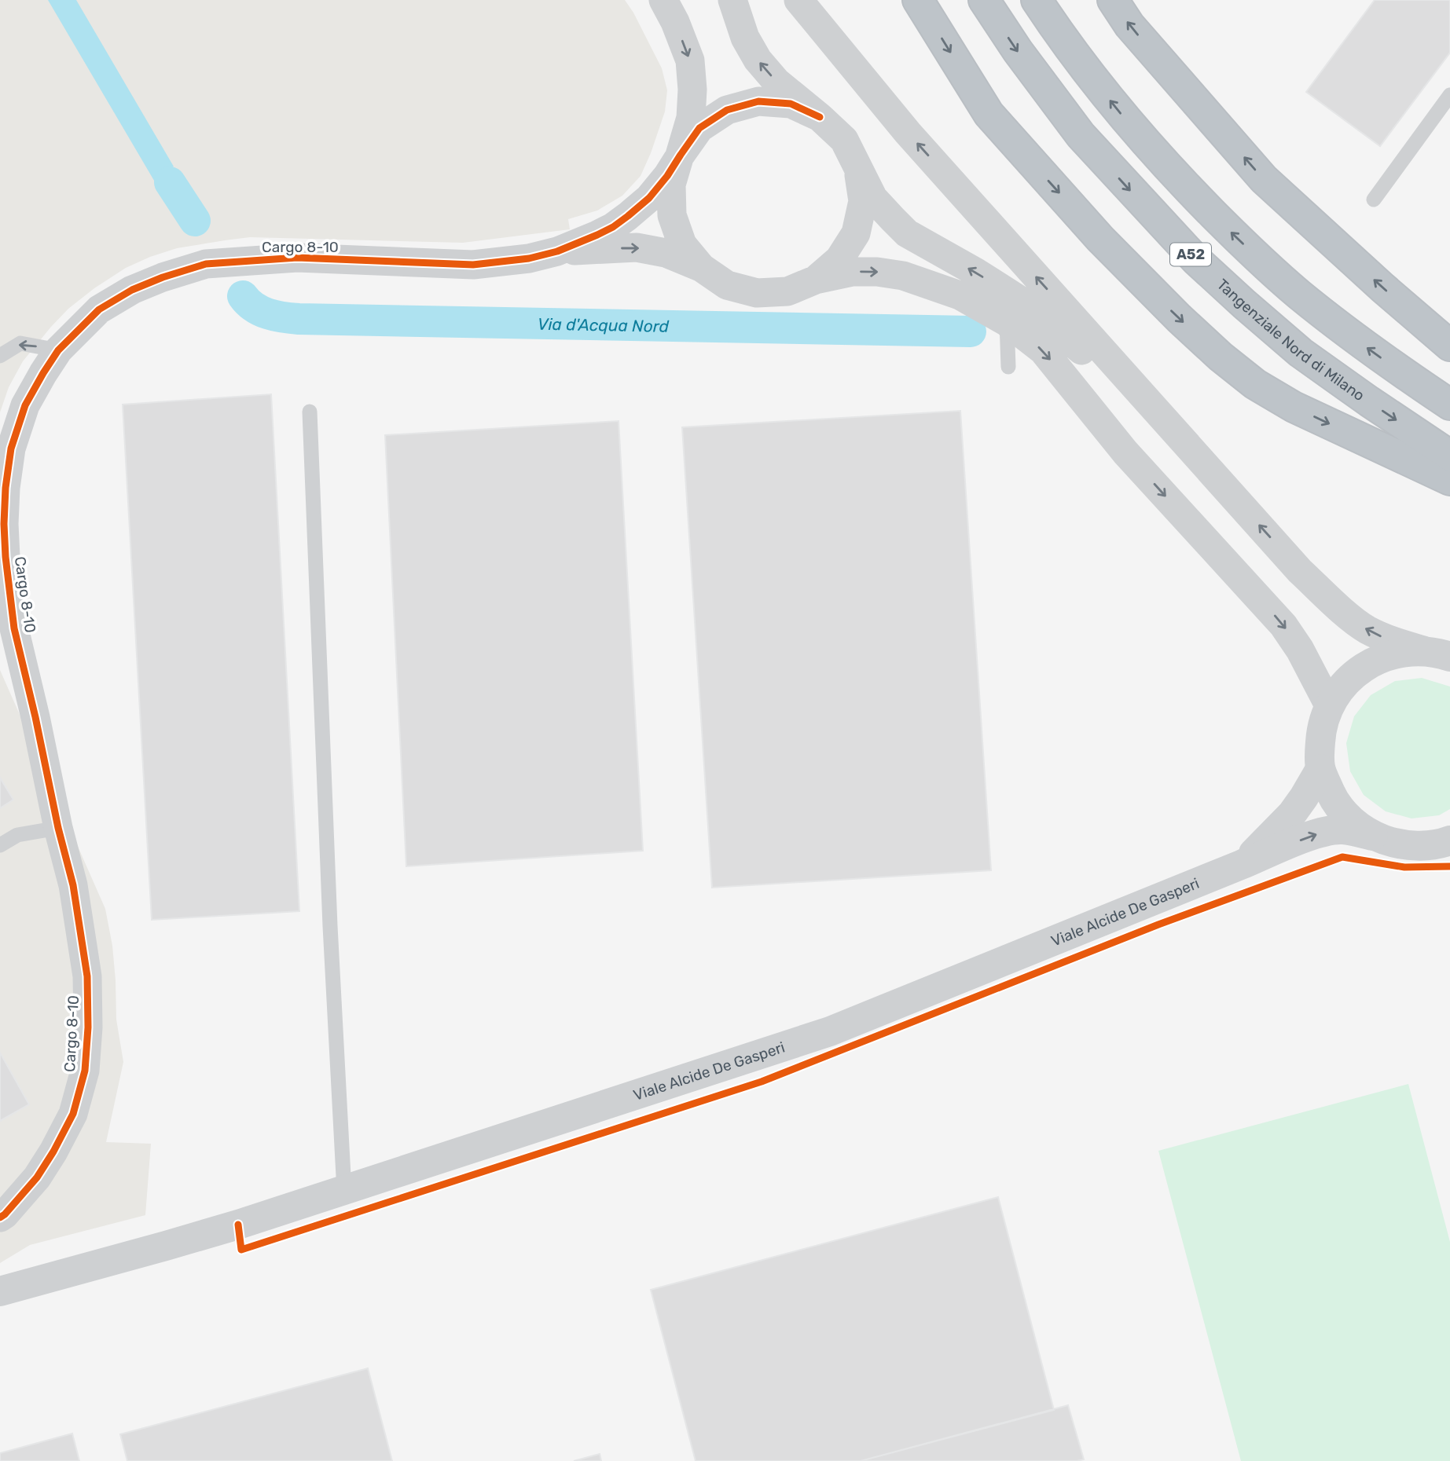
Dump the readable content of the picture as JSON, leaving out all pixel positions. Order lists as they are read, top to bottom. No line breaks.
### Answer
{"streets":{"highway":["A52","Tangenziale Nord di Milano"],"street":["Cargo 8-10","Viale Alcide De Gasperi"]},"water":["Via d'Acqua Nord"]}
